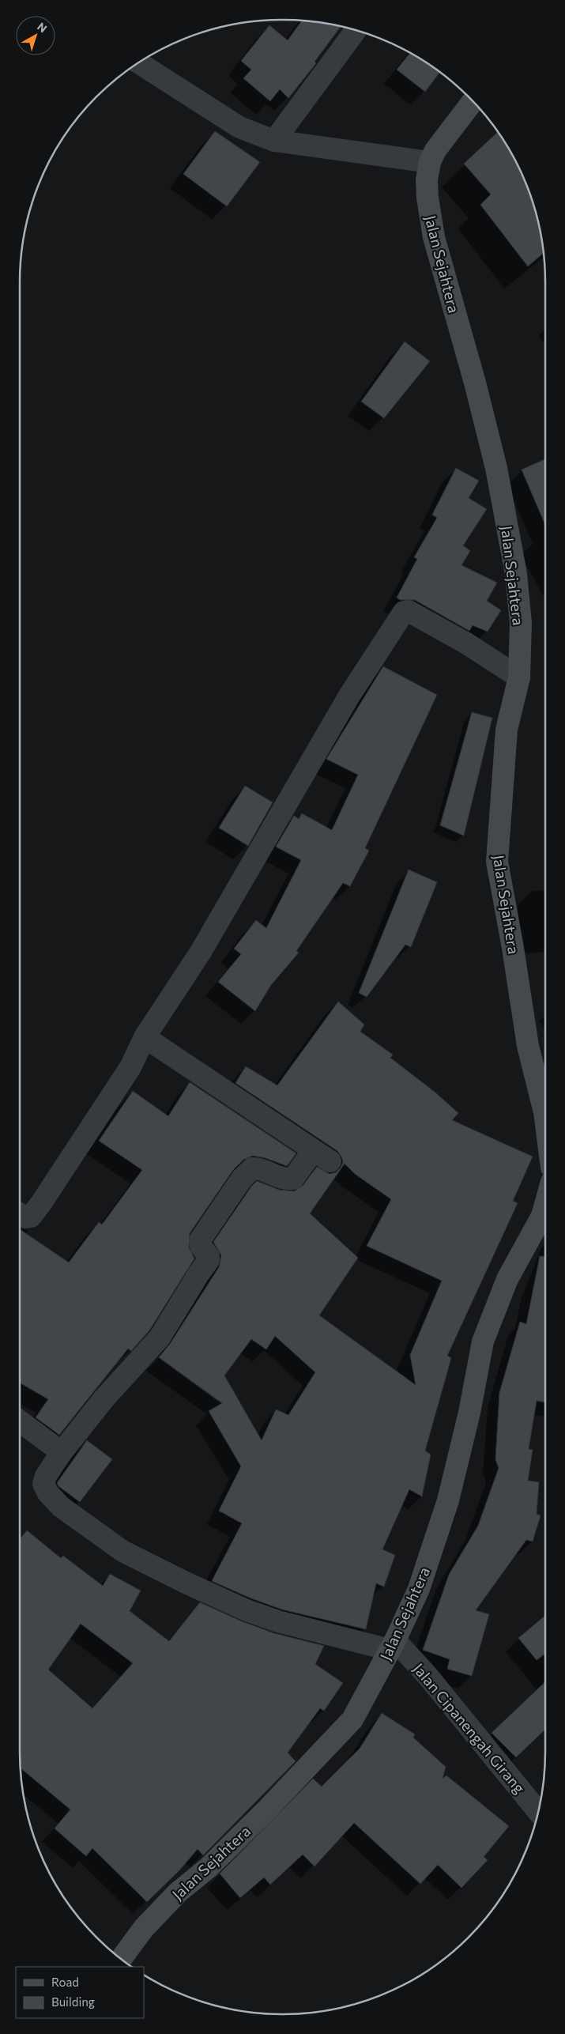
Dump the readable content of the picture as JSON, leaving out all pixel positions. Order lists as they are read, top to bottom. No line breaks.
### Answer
{"streets":{"street":["Jalan Sejahtera","Jalan Cipanengah Girang"]},"crossings":[["Jalan Sejahtera","Jalan Cipanengah Girang"]],"legend":["Road","Building"],"north":"top right"}
